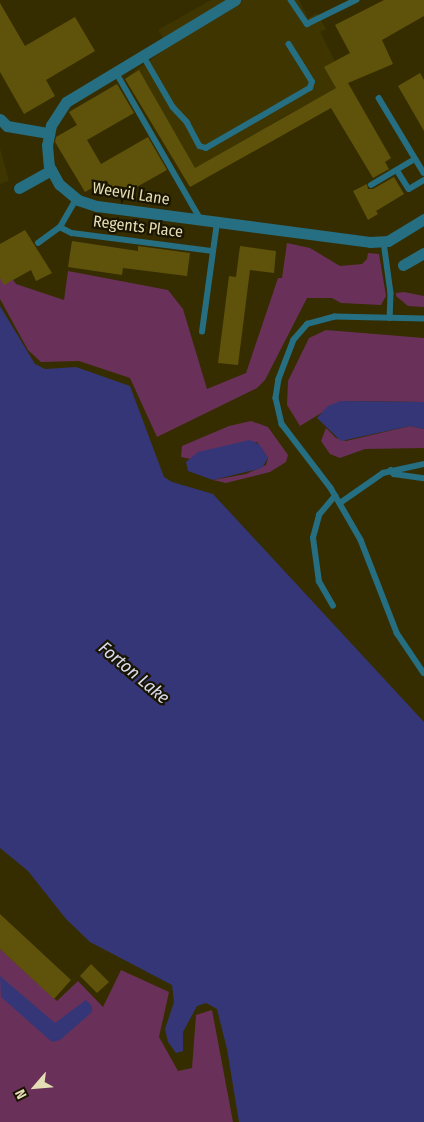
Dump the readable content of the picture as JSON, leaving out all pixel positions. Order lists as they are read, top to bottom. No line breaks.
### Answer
{"streets":{"street":["Weevil Lane"],"lane":["Regents Place"]},"crossings":[["Weevil Lane","Regents Place"]],"water":["Forton Lake"],"north":"bottom left"}
